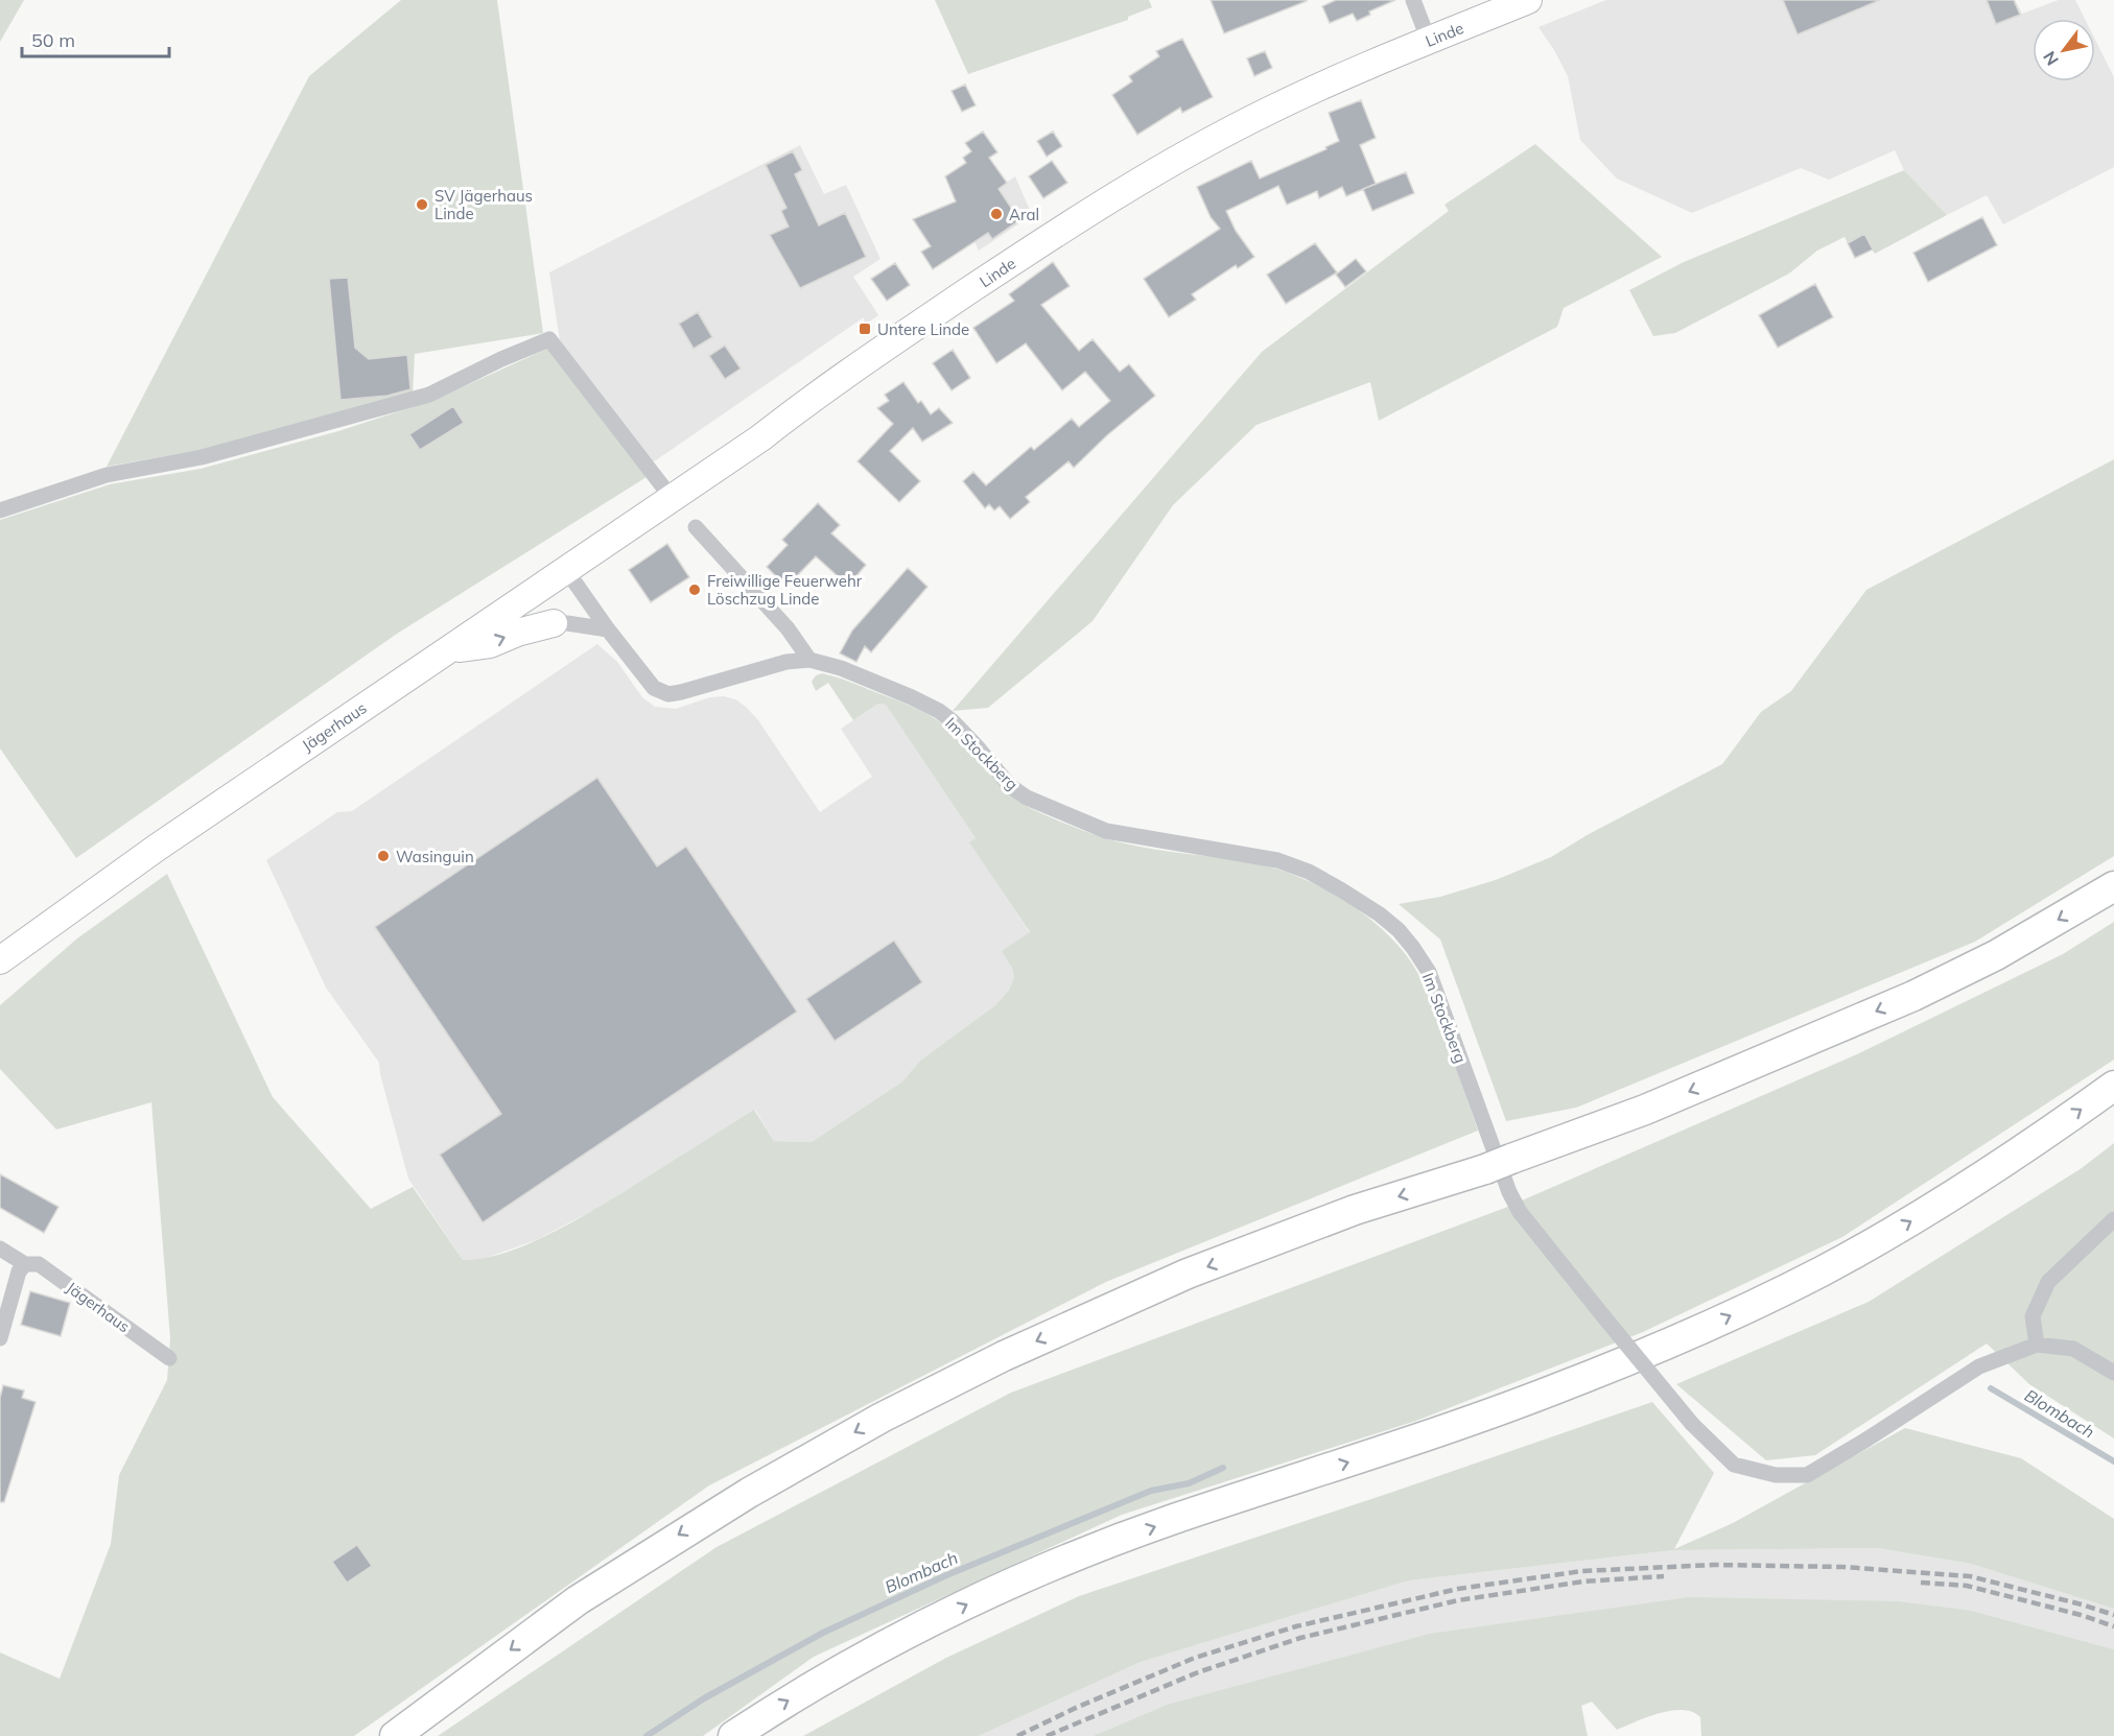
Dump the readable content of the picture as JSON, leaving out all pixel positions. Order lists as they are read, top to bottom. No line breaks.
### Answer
{"streets":{"main road":["Linde","Jägerhaus"],"street":["Im Stockberg"]},"crossings":[["Linde","Jägerhaus"],["Jägerhaus","Im Stockberg"]],"water":["Blombach"],"places":{"other":["SV Jägerhaus Linde","Aral","Freiwillige Feuerwehr Löschzug Linde","Wasinguin"],"transit":["Untere Linde"]},"scale_bar":"50 m","north":"bottom left"}
